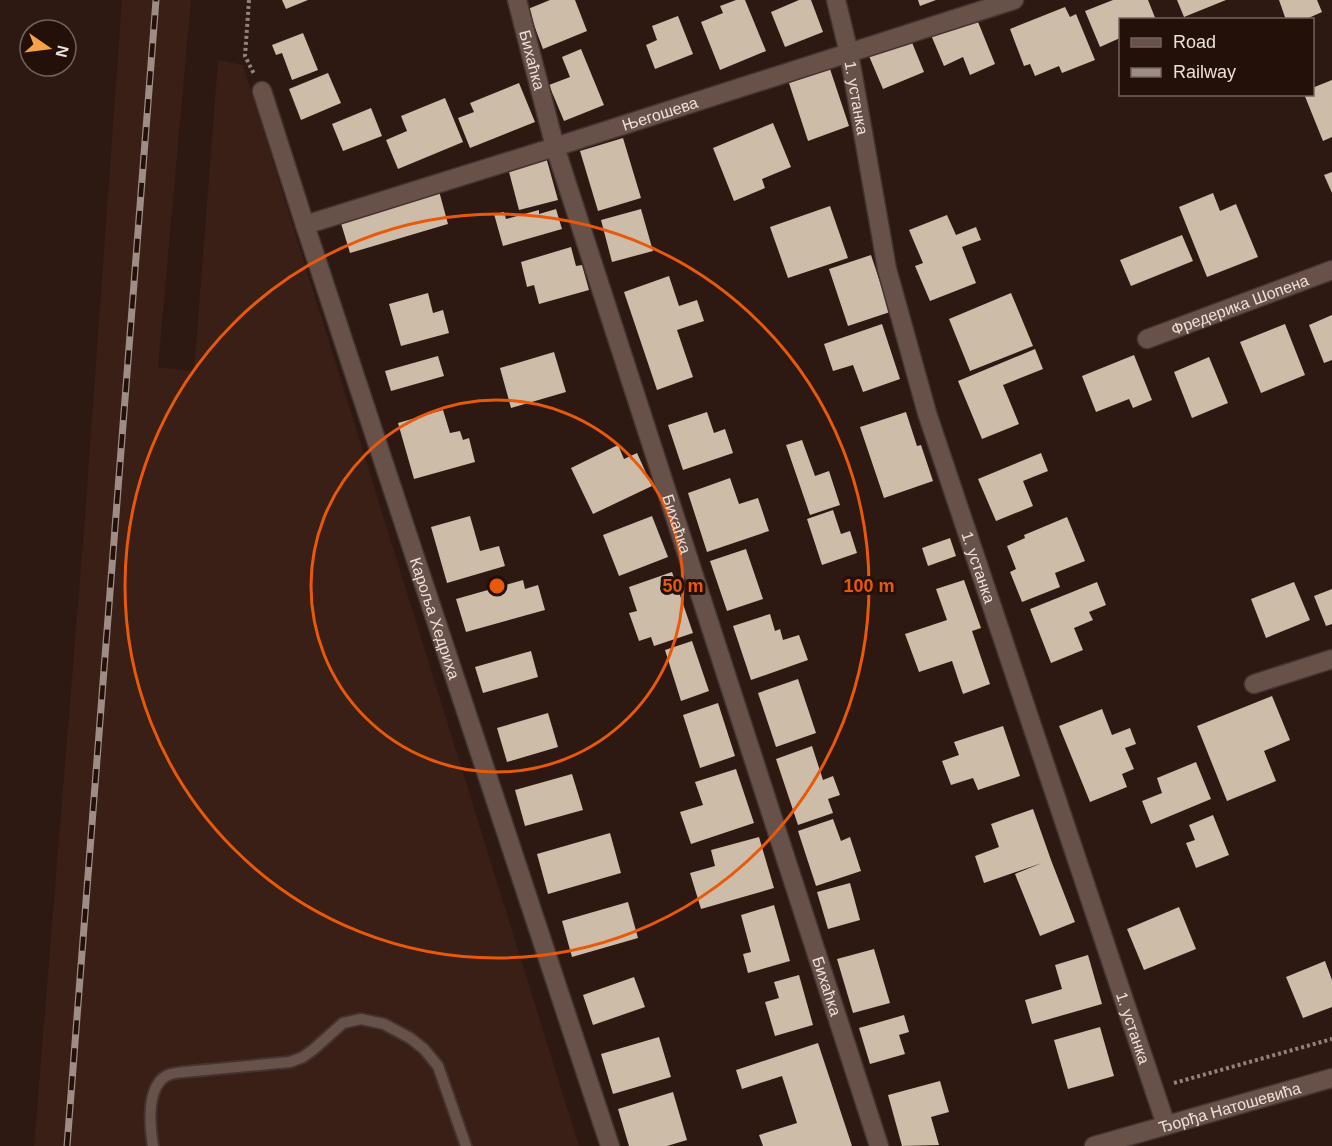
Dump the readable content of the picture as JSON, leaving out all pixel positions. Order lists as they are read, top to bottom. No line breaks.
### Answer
{"streets":{"street":["Бихаћка","1. устанка","Његошева","Фредерика Шопена","Кароља Хедриха","Ђорђа Натошевића"]},"crossings":[["Бихаћка","Његошева"],["1. устанка","Његошева"],["1. устанка","Ђорђа Натошевића"],["Његошева","Кароља Хедриха"]],"legend":["Road","Railway"],"north":"right","rings":["50 m","100 m"]}
